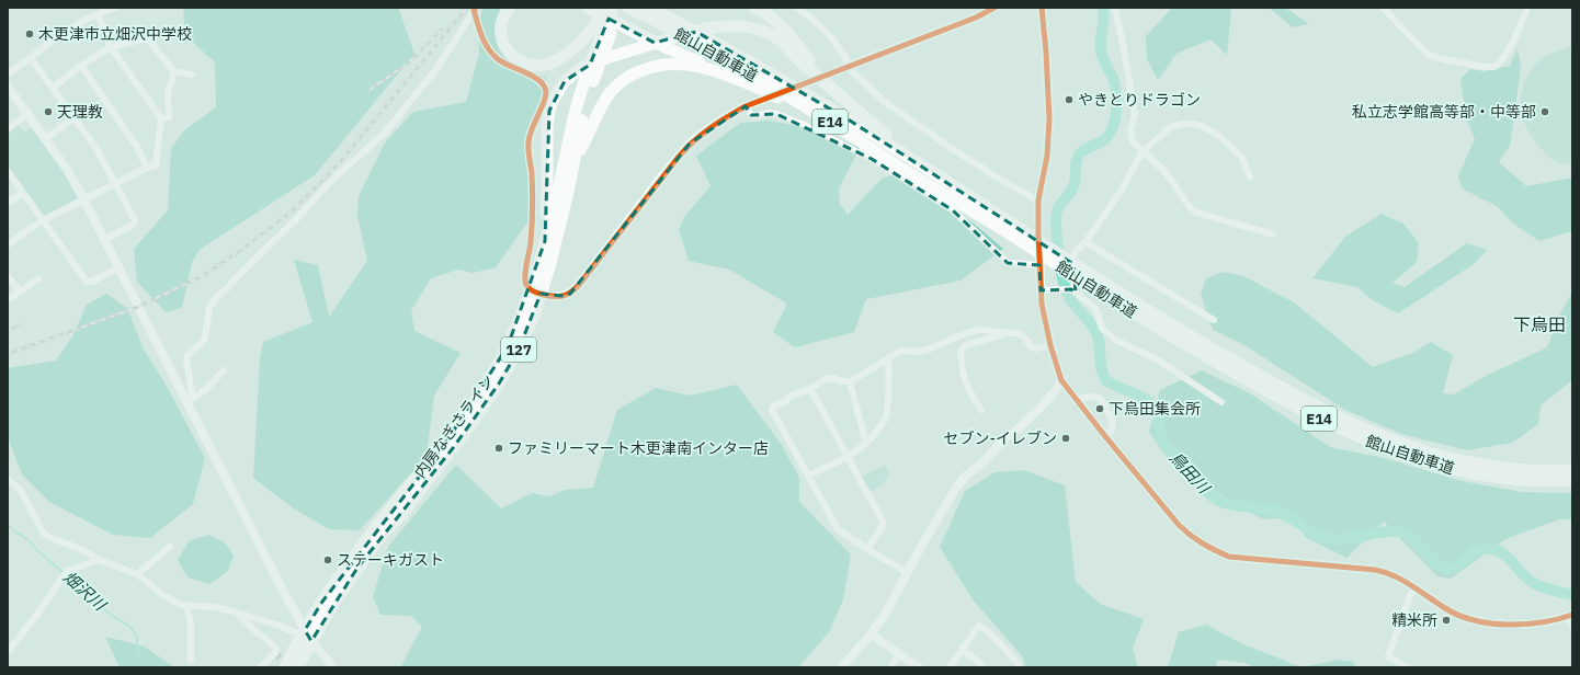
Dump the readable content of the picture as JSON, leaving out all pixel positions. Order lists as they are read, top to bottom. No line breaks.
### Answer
{"streets":{"highway":["館山自動車道","E14","127","内房なぎさライン"]},"districts":["下烏田"],"water":["鳥田川","畑沢川"],"places":["木更津市立畑沢中学校","やきとりドラゴン","天理教","私立志学館高等部・中等部","下烏田集会所","セブン-イレブン","ファミリーマート木更津南インター店","ステーキガスト","精米所"]}
